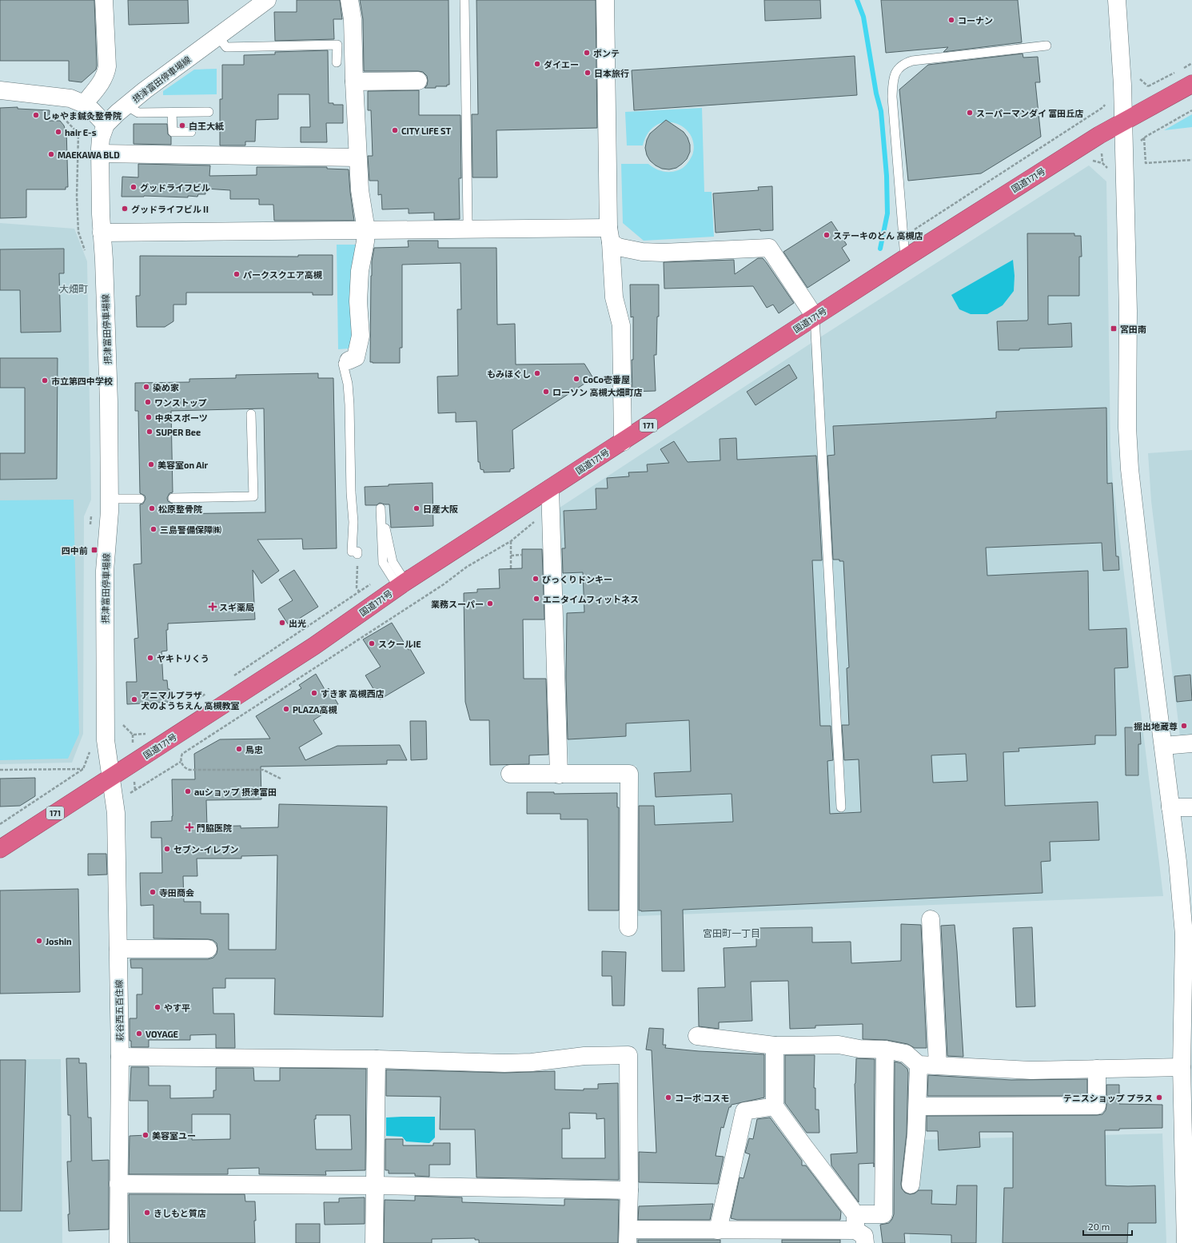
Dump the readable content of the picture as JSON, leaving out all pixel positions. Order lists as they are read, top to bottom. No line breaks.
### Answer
{"streets":{"highway":["国道171号","171"],"street":["摂津富田停車場線","萩谷西五百住線"]},"crossings":[["摂津富田停車場線","国道171号"],["摂津富田停車場線","萩谷西五百住線"],["国道171号","萩谷西五百住線"]],"districts":["大畑町","宮田町一丁目"],"places":{"other":["コーナン","ボンテ","ダイエー","日本旅行","スーパーマンダイ 富田丘店","しゅやま鍼灸整骨院","白王大紙","CITY LIFE ST","hair E-s","MAEKAWA BLD","グッドライフビル","グッドライフビルⅡ","ステーキのどん 高槻店","パークスクエア高槻","もみほぐし","CoCo壱番屋","市立第四中学校","染め家","ローソン 高槻大畑町店","ワンストップ","中央スポーツ","SUPER Bee","美容室on Air","松原整骨院","日産大阪","三島警備保障㈱","びっくりドンキー","エニタイムフィットネス","業務スーパー","出光","スクールIE","ヤキトリくう","すき家 高槻西店","アニマルプラザ 犬のようちえん 高槻教室","PLAZA高槻","掘出地蔵尊","鳥忠","auショップ 摂津富田","セブン-イレブン","寺田商会","Joshin","やす平","VOYAGE","コーポ コスモ","テニスショップ プラス","美容室ユー","きしもと質店"],"transit":["宮田南","四中前"],"health":["スギ薬局","門脇医院"]},"scale_bar":"20 m"}
